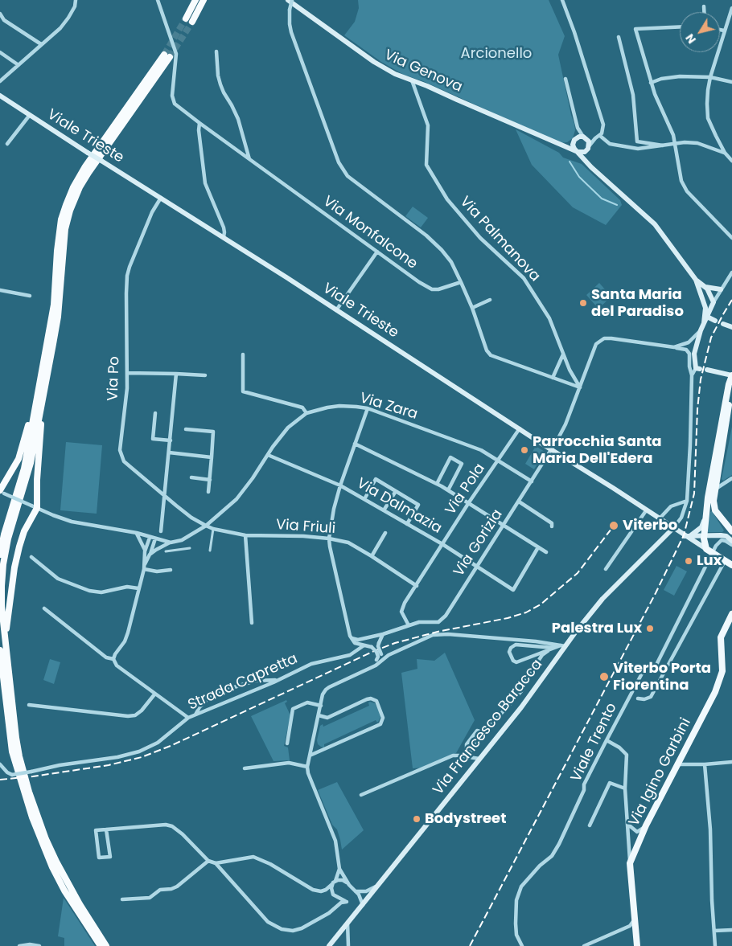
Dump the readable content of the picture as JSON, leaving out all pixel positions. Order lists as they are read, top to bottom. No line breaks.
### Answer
{"streets":{"main road":["Via Genova","Viale Trieste","Via Francesco Baracca","Via Igino Garbini"],"street":["Via Monfalcone","Via Palmanova","Via Po","Via Zara","Via Pola","Via Dalmazia","Via Friuli","Via Gorizia","Strada Capretta","Viale Trento"]},"crossings":[["Via Genova","Via Palmanova"],["Viale Trieste","Via Po"],["Viale Trieste","Via Pola"],["Viale Trieste","Via Gorizia"],["Viale Trieste","Via Francesco Baracca"],["Viale Trieste","Viale Trento"],["Via Palmanova","Via Gorizia"],["Via Po","Via Zara"],["Via Po","Via Friuli"],["Via Zara","Via Pola"],["Via Zara","Via Dalmazia"],["Via Zara","Via Friuli"],["Via Zara","Via Gorizia"],["Via Pola","Via Dalmazia"],["Via Pola","Via Friuli"],["Via Pola","Via Gorizia"],["Via Dalmazia","Via Gorizia"]],"parks":["Arcionello"],"places":["Santa Maria del Paradiso","Parrocchia Santa Maria Dell'Edera","Viterbo","Lux","Palestra Lux","Viterbo Porta Fiorentina","Bodystreet"],"north":"bottom left"}
